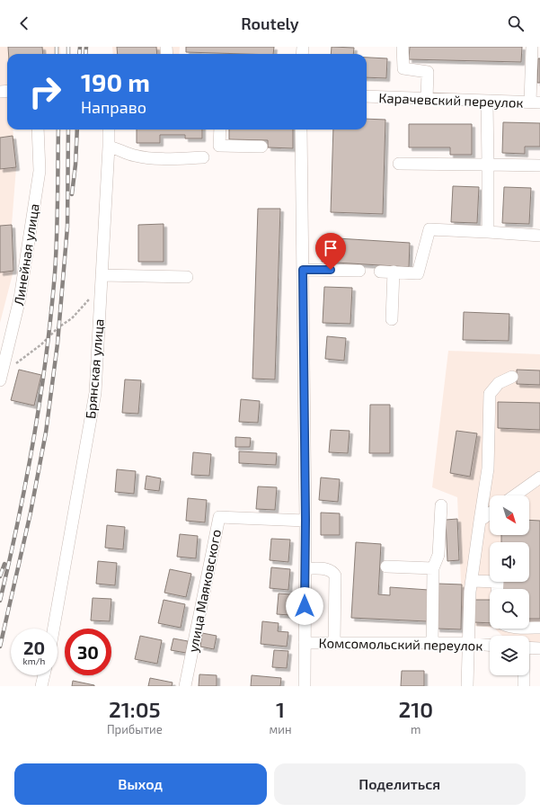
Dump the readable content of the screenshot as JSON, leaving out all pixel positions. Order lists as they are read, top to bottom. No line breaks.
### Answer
{"streets":{"street":["Карачевский переулок","Линейная улица","Брянская улица","улица Маяковского","Комсомольский переулок"]},"north":"bottom right","page":{"header":"Routely","turn":["190 m","Направо"],"speed":"20 km/h","limit":"30","eta":["21:05","Прибытие","1","мин","210","m"],"buttons":["Выход","Поделиться"]}}
